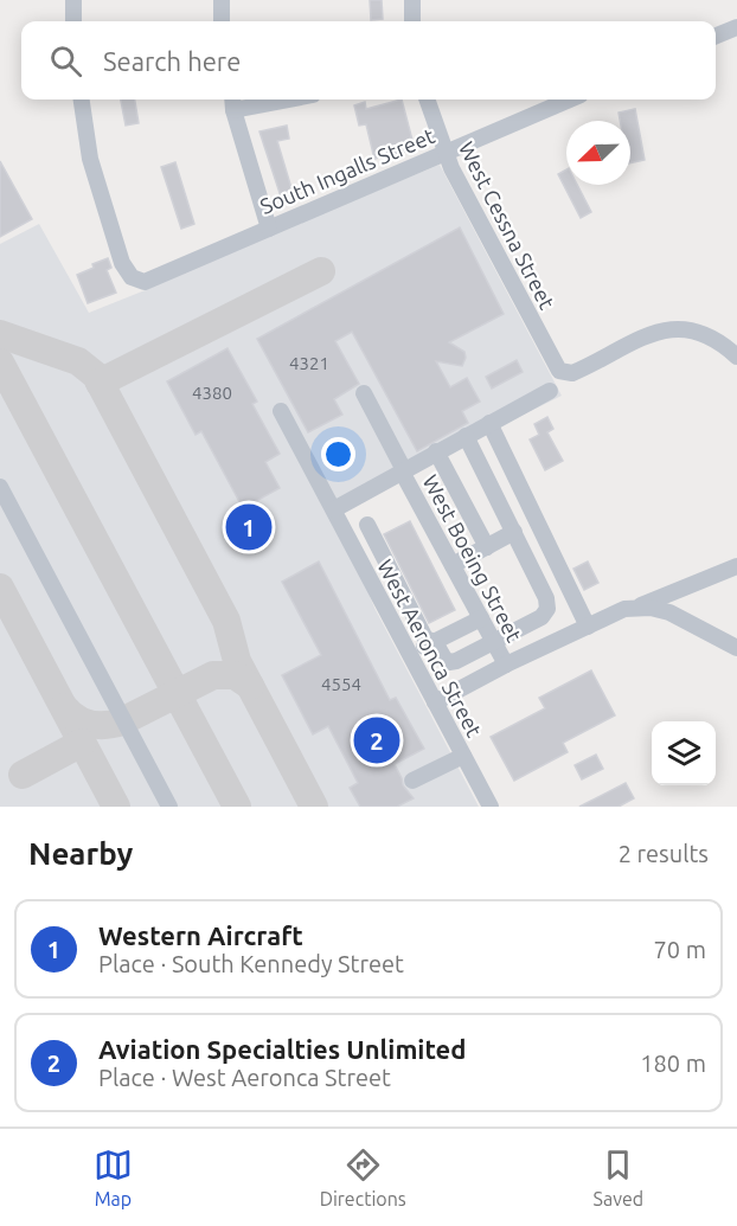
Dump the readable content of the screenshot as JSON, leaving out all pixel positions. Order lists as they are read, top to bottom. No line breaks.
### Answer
{"streets":{"street":["South Ingalls Street","West Cessna Street","West Boeing Street","West Aeronca Street"]},"crossings":[["South Ingalls Street","West Cessna Street"]],"house_numbers":["4321","4380","4554"],"north":"bottom left","page":{"search":"Search here","pins":["1","2"],"heading":["Nearby","2 results"],"list":[{"mark":"1","name":"Western Aircraft","note":"Place · South Kennedy Street","value":"70 m"},{"mark":"2","name":"Aviation Specialties Unlimited","note":"Place · West Aeronca Street","value":"180 m"}],"nav":["Map","Directions","Saved"]}}
